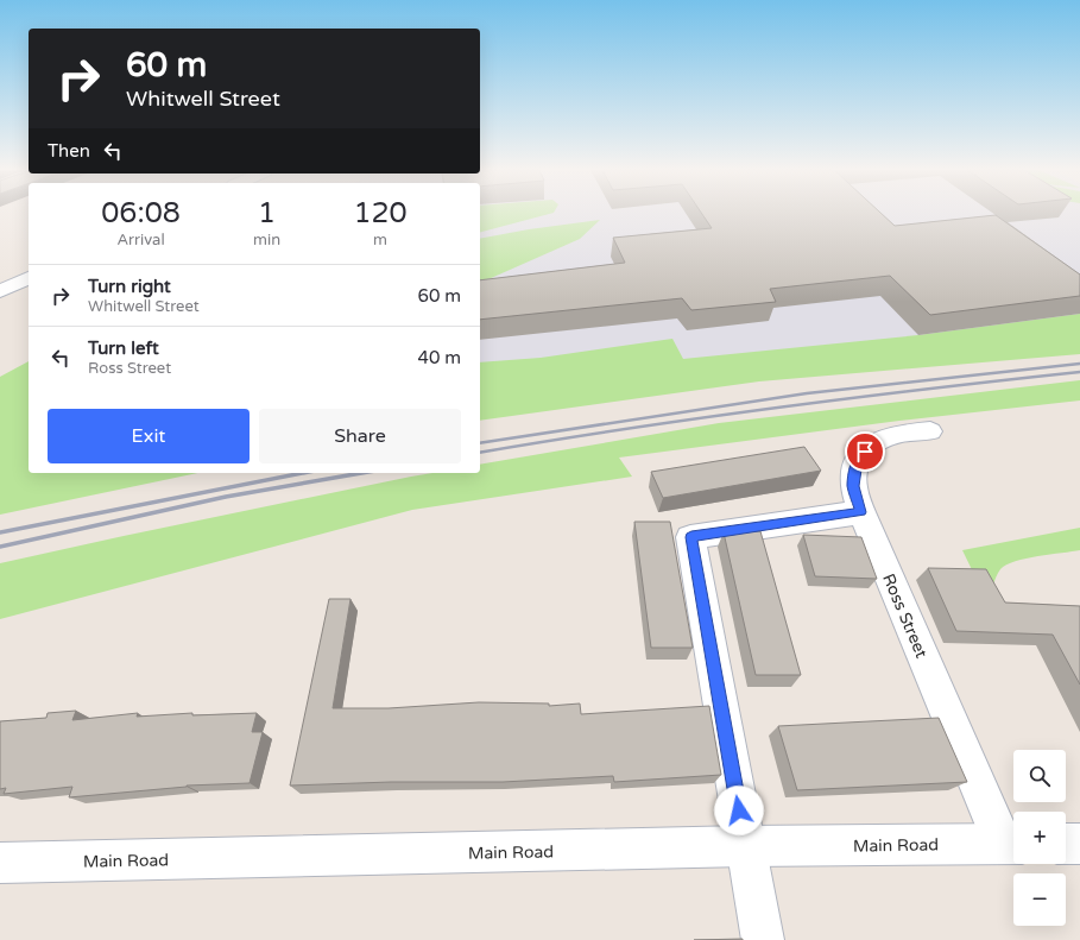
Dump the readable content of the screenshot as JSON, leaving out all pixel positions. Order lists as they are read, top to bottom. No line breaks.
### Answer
{"streets":{"street":["Ross Street","Main Road"]},"crossings":[["Ross Street","Main Road"]],"page":{"turn":["60 m","Whitwell Street"],"then":"Then","eta":["06:08","Arrival","1","min","120","m"],"list":[{"name":"Turn right","note":"Whitwell Street","value":"60 m"},{"name":"Turn left","note":"Ross Street","value":"40 m"}],"buttons":["Exit","Share"],"map_buttons":["+","−"]}}
